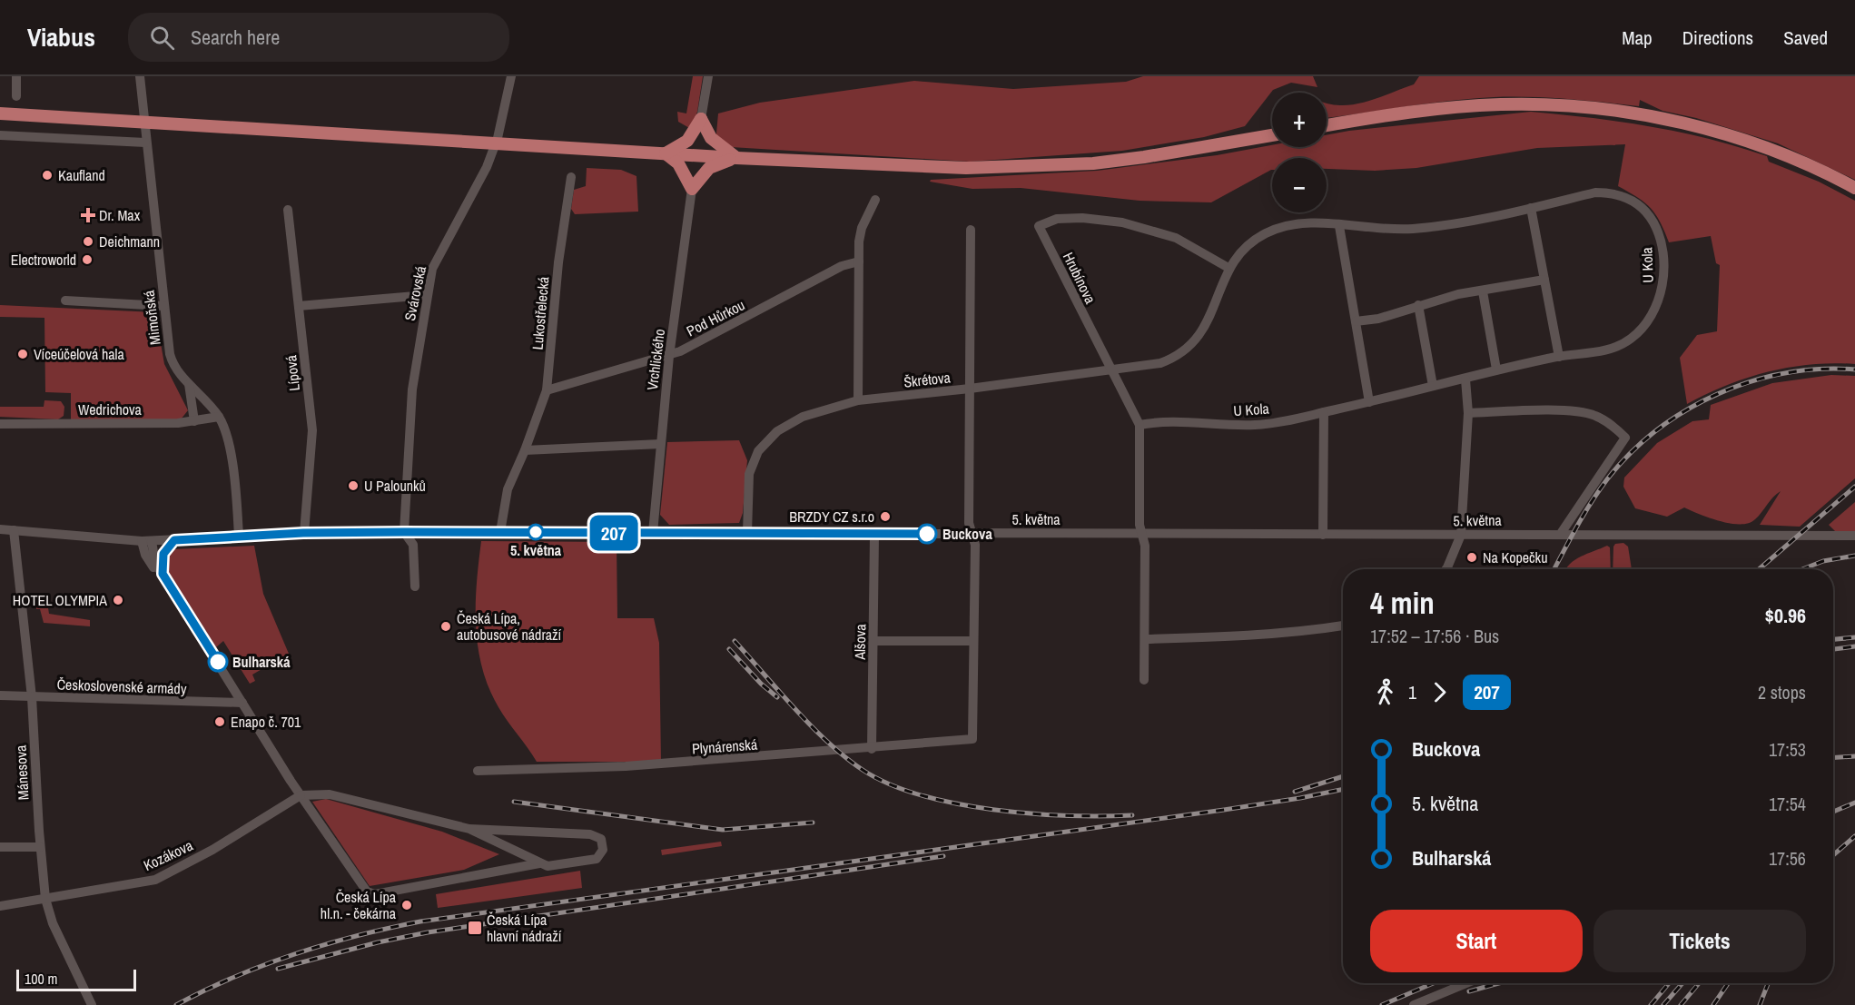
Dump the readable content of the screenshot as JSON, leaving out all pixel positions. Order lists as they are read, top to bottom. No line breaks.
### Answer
{"streets":{"street":["U Kola","Hrubínova","Svárovská","Lukostřelecká","Mimoňská","Pod Hůrkou","Vrchlického","Lípová","Škrétova","Wedrichova","5. května","Alšova","Československé armády","Plynárenská","Mánesova","Kozákova"]},"crossings":[["U Kola","Hrubínova"],["U Kola","Škrétova"],["Hrubínova","Škrétova"],["Hrubínova","5. května"],["Svárovská","5. května"],["Lukostřelecká","Pod Hůrkou"],["Lukostřelecká","5. května"],["Mimoňská","Wedrichova"],["Mimoňská","5. května"],["Pod Hůrkou","Vrchlického"],["Vrchlického","5. května"],["Lípová","5. května"],["Škrétova","5. května"],["5. května","Alšova"],["5. května","Mánesova"],["Alšova","Plynárenská"],["Československé armády","Mánesova"],["Mánesova","Kozákova"]],"places":{"other":["Kaufland","Deichmann","Electroworld","Víceúčelová hala","U Palounků","BRZDY CZ s.r.o","5. května","Buckova","Na Kopečku","HOTEL OLYMPIA","Česká Lípa, autobusové nádraží","Bulharská","Enapo č. 701","Česká Lípa hl.n. - čekárna"],"health":["Dr. Max"],"transit":["Česká Lípa hlavní nádraží"]},"lines":["bus line 207"],"scale_bar":"100 m","page":{"header":"Viabus","search":"Search here","nav":["Map","Directions","Saved"],"on_map":"207","map_buttons":["+","−"],"heading":["4 min","17:52 – 17:56 · Bus","$0.96"],"legs":["1","207","2 stops"],"list":[{"name":"Buckova","value":"17:53"},{"name":"5. května","value":"17:54"},{"name":"Bulharská","value":"17:56"}],"buttons":["Start","Tickets"],"scale":"100 m"}}
